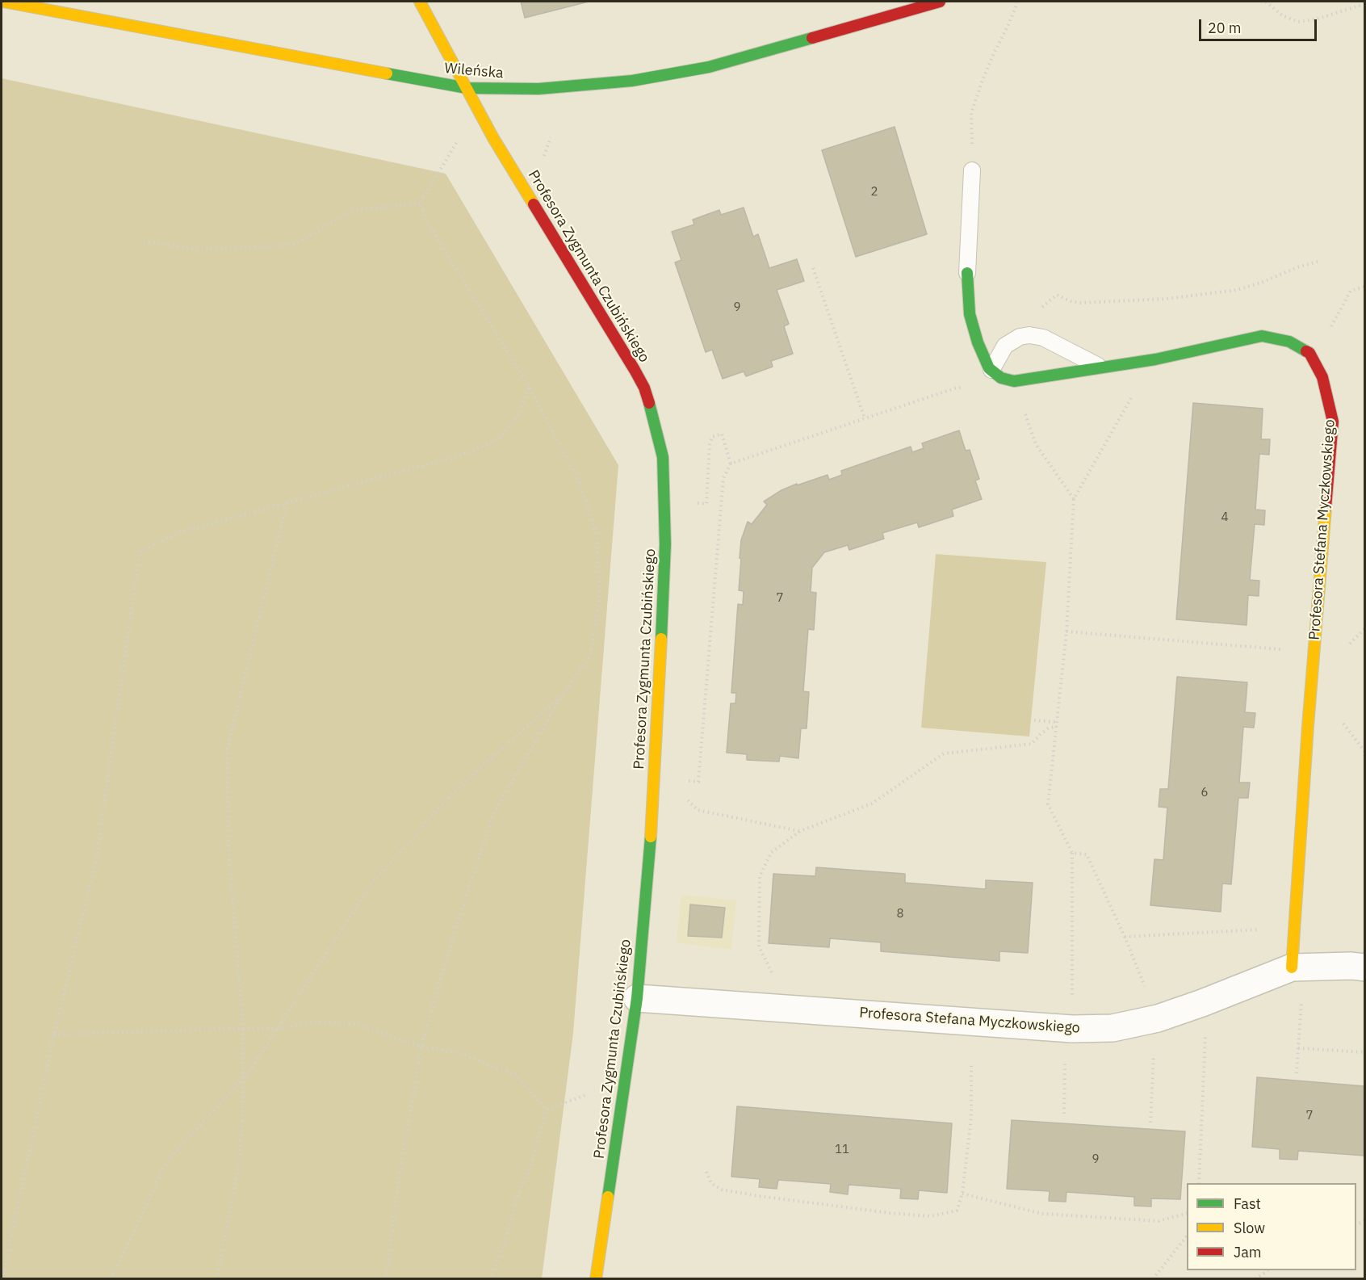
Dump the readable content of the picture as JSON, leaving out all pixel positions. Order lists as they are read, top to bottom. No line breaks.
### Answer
{"streets":{"street":["Wileńska","Profesora Zygmunta Czubińskiego","Profesora Stefana Myczkowskiego"]},"crossings":[["Wileńska","Profesora Zygmunta Czubińskiego"],["Profesora Zygmunta Czubińskiego","Profesora Stefana Myczkowskiego"]],"house_numbers":["2","9","4","7","6","8","7","11","9"],"legend":["Fast","Slow","Jam"],"scale_bar":"20 m"}
